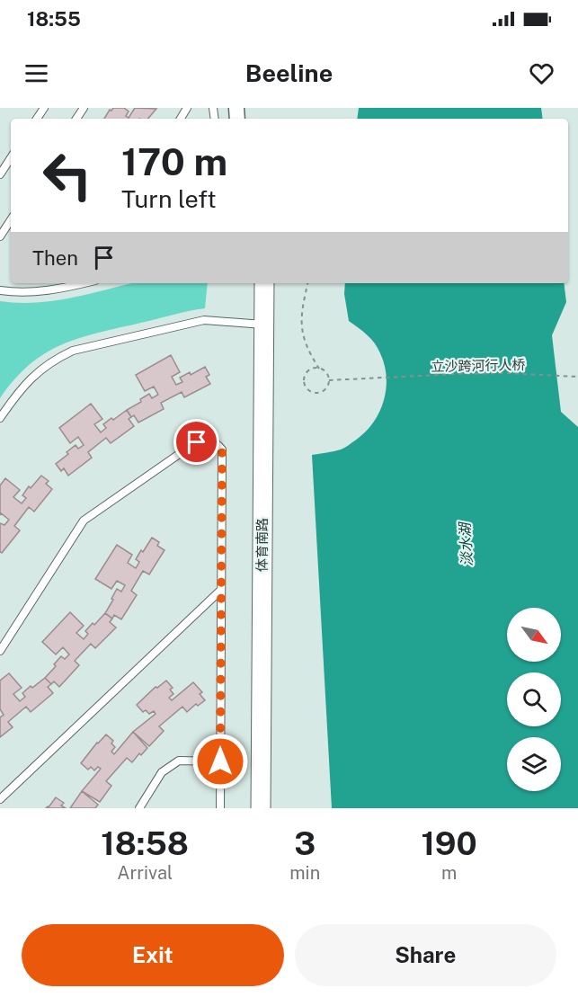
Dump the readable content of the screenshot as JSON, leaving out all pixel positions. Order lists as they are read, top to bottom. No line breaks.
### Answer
{"streets":{"street":["体育南路"],"path":["立沙跨河行人桥"]},"water":["淡水湖"],"north":"bottom right","page":{"status":"18:55","header":"Beeline","turn":["170 m","Turn left"],"then":"Then","eta":["18:58","Arrival","3","min","190","m"],"buttons":["Exit","Share"]}}
